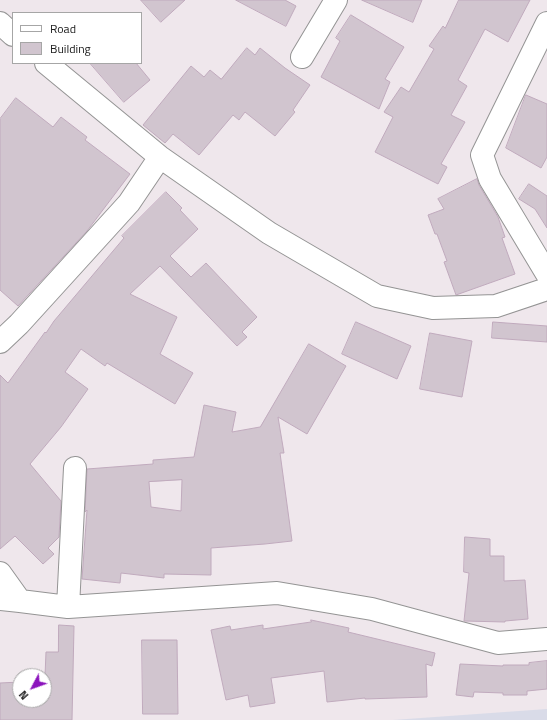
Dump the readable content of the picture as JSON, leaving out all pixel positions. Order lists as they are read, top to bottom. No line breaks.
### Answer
{"legend":["Road","Building"],"north":"bottom left"}
